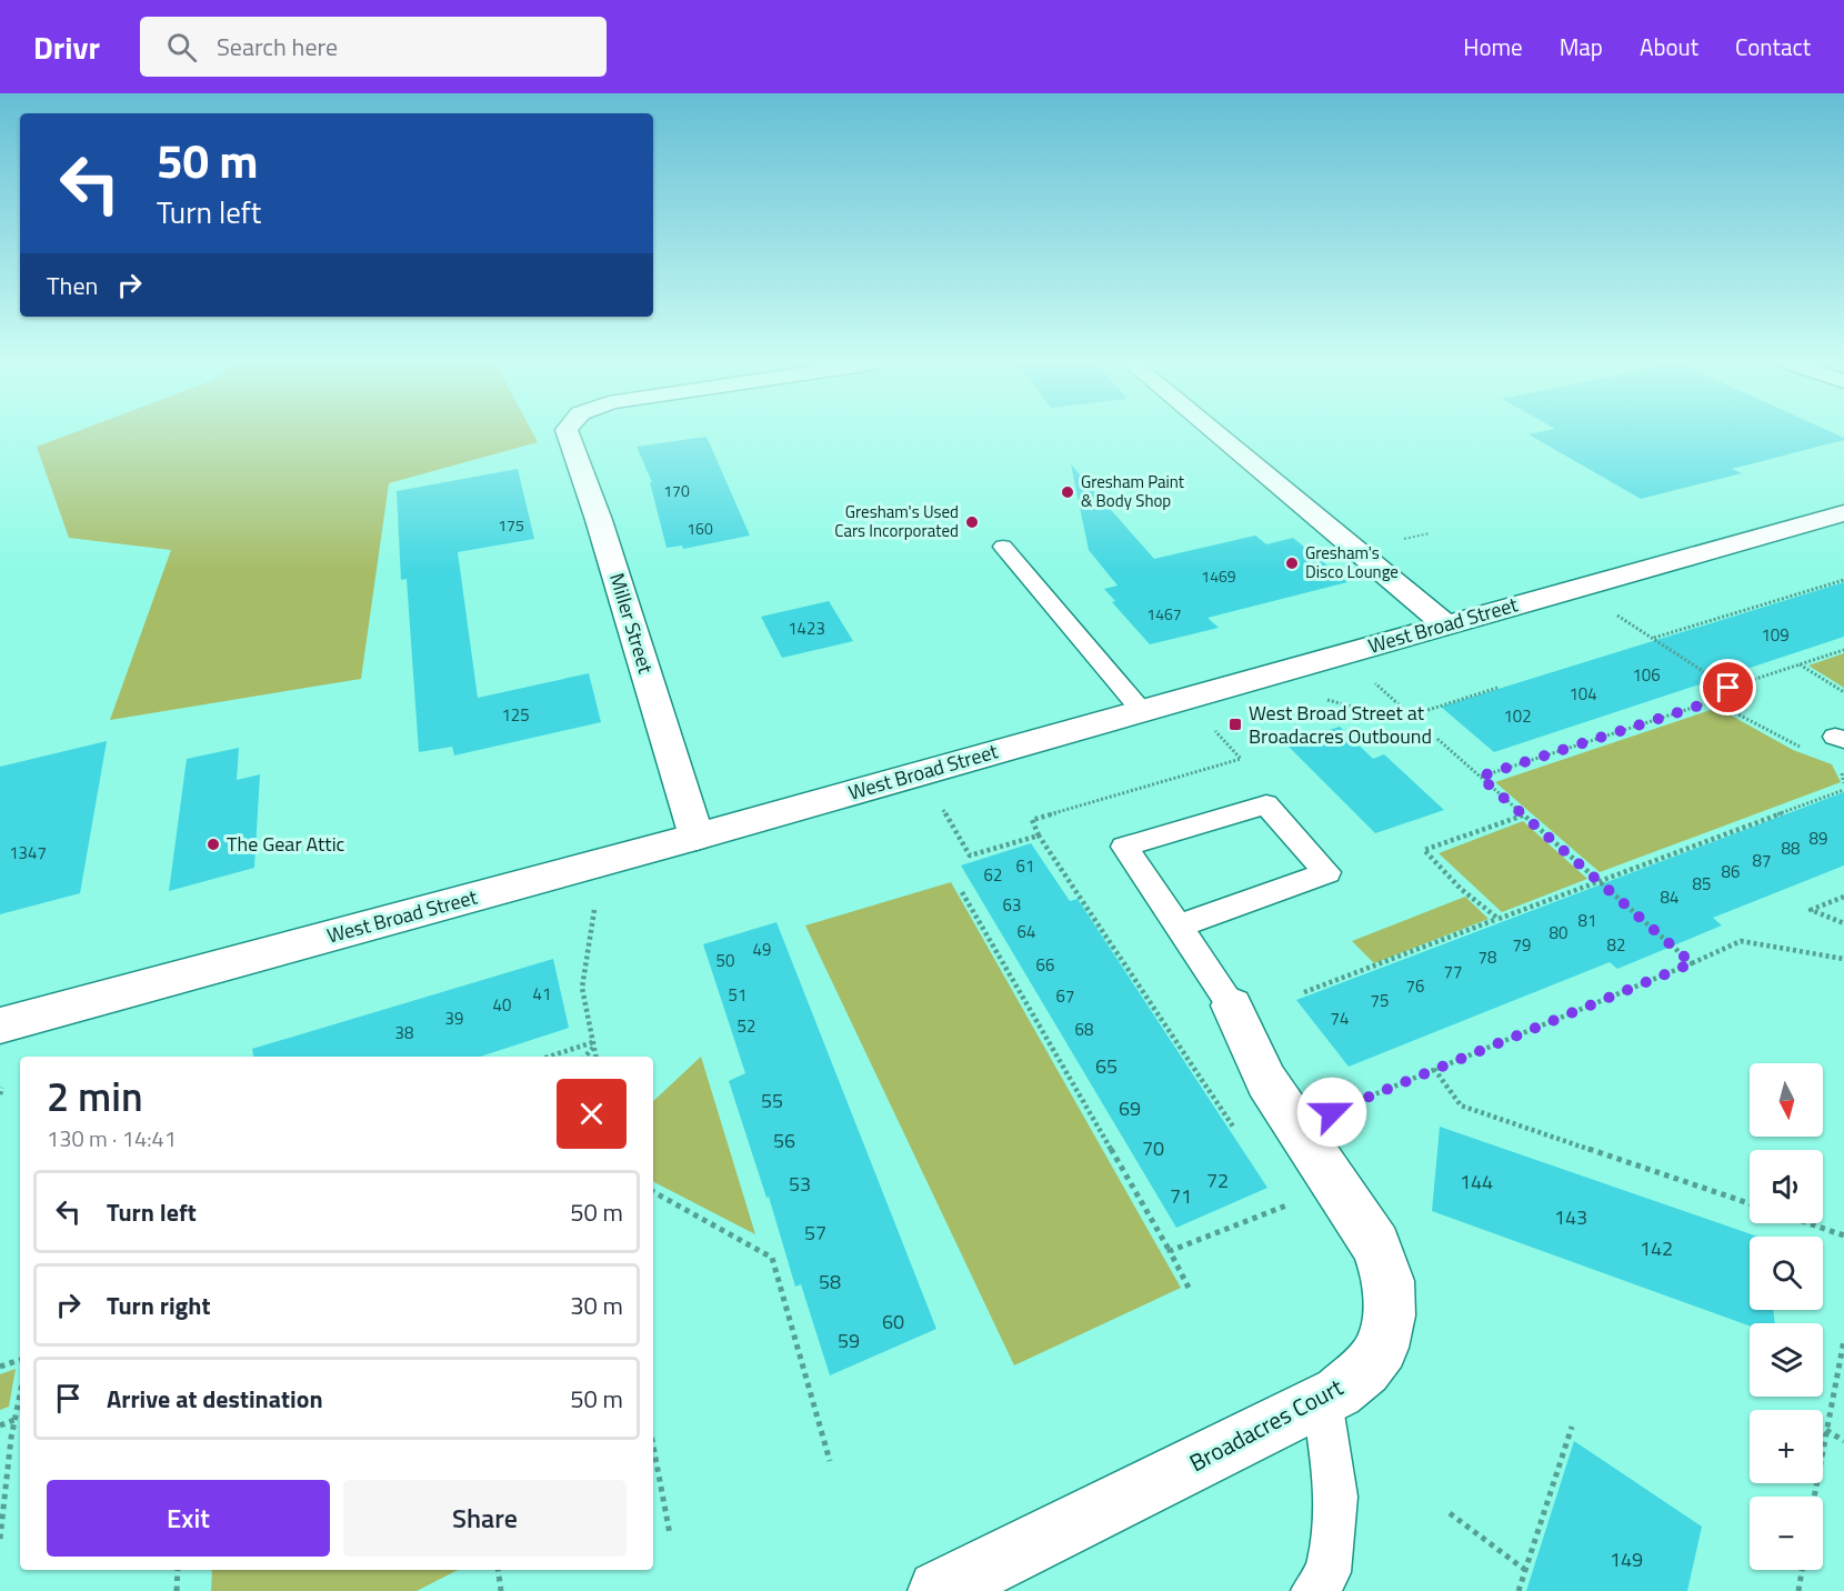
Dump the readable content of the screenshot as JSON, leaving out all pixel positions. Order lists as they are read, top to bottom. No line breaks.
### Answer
{"streets":{"street":["Miller Street","West Broad Street","Broadacres Court"]},"crossings":[["Miller Street","West Broad Street"]],"places":{"other":["Gresham Paint & Body Shop","Gresham's Used Cars Incorporated","Gresham's Disco Lounge","The Gear Attic"],"transit":["West Broad Street at Broadacres Outbound"]},"house_numbers":["170","175","160","1469","1467","1423","109","106","104","125","102","89","88","1347","87","61","86","62","85","84","63","81","64","80","79","82","49","78","50","66","77","76","41","51","67","75","40","39","74","52","68","38","65","55","69","56","70","72","144","53","71","143","57","142","58","60","59","149"],"north":"bottom","page":{"header":"Drivr","search":"Search here","nav":["Home","Map","About","Contact"],"turn":["50 m","Turn left"],"then":"Then","heading":["2 min","130 m · 14:41"],"map_buttons":["+","−"],"list":[{"name":"Turn left","value":"50 m"},{"name":"Turn right","value":"30 m"},{"name":"Arrive at destination","value":"50 m"}],"buttons":["Exit","Share"]}}
